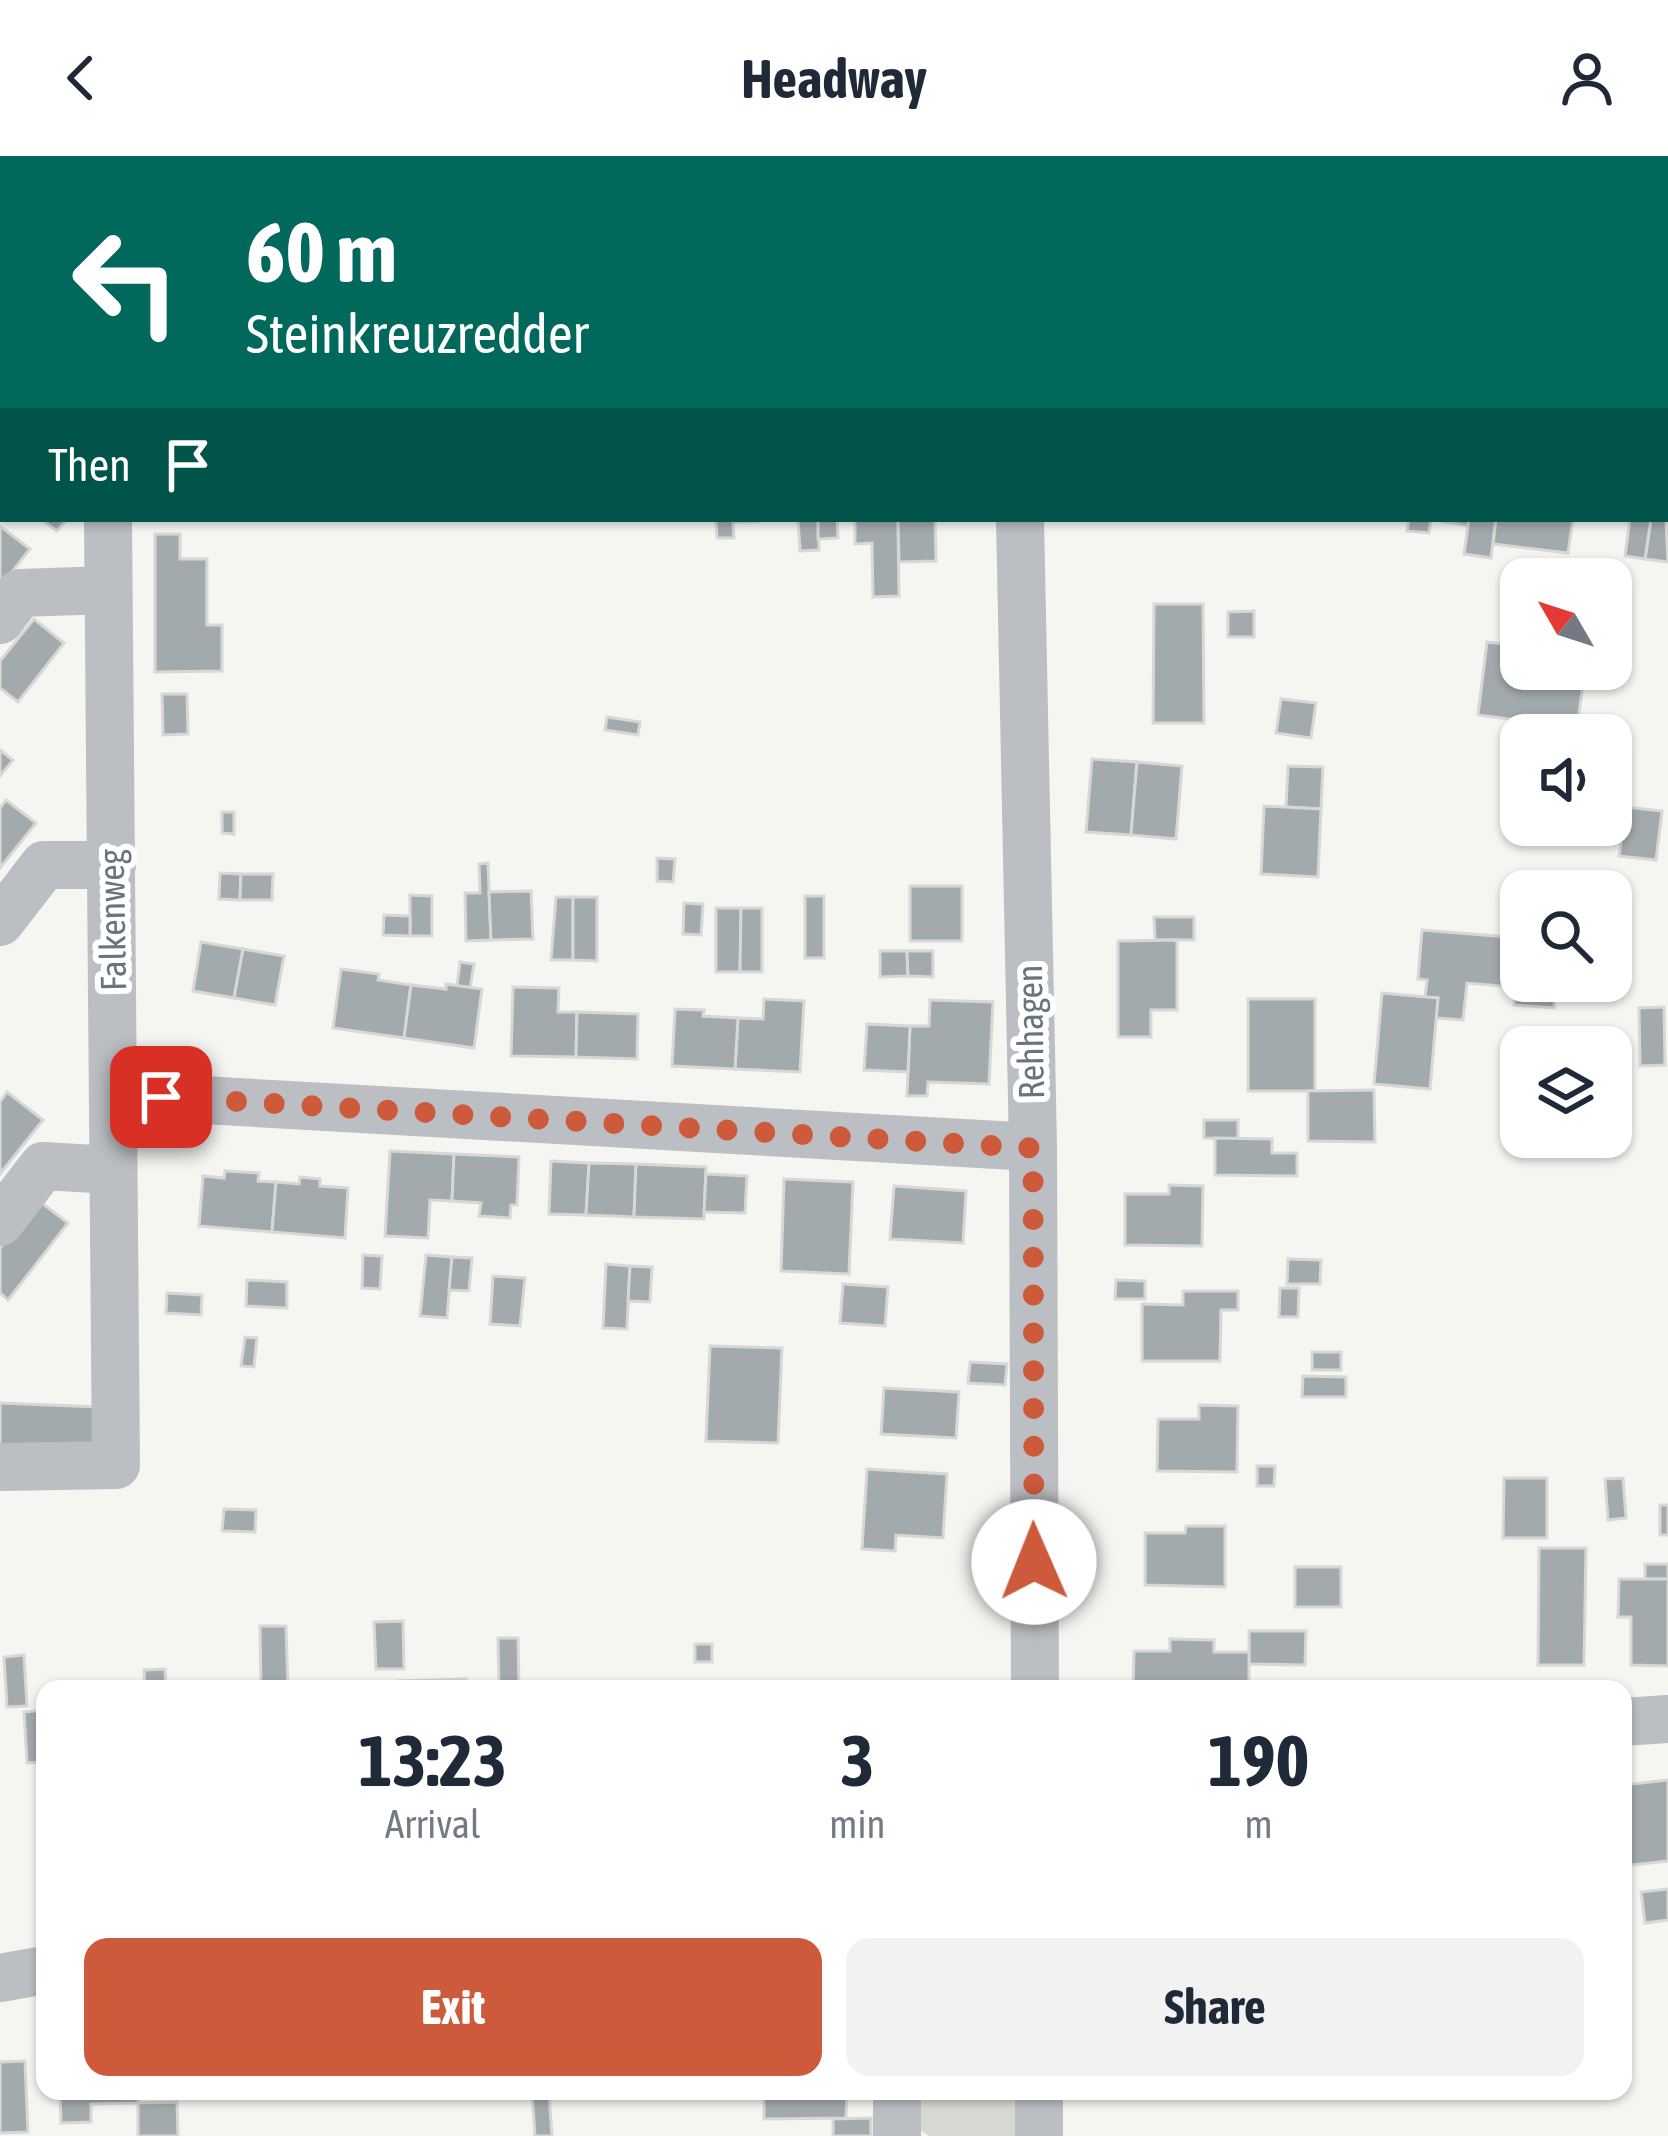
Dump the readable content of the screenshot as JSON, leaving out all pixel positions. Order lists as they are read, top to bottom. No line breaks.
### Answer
{"streets":{"street":["Falkenweg","Rehhagen"]},"north":"top left","page":{"header":"Headway","turn":["60 m","Steinkreuzredder"],"then":"Then","eta":["13:23","Arrival","3","min","190","m"],"buttons":["Exit","Share"]}}
